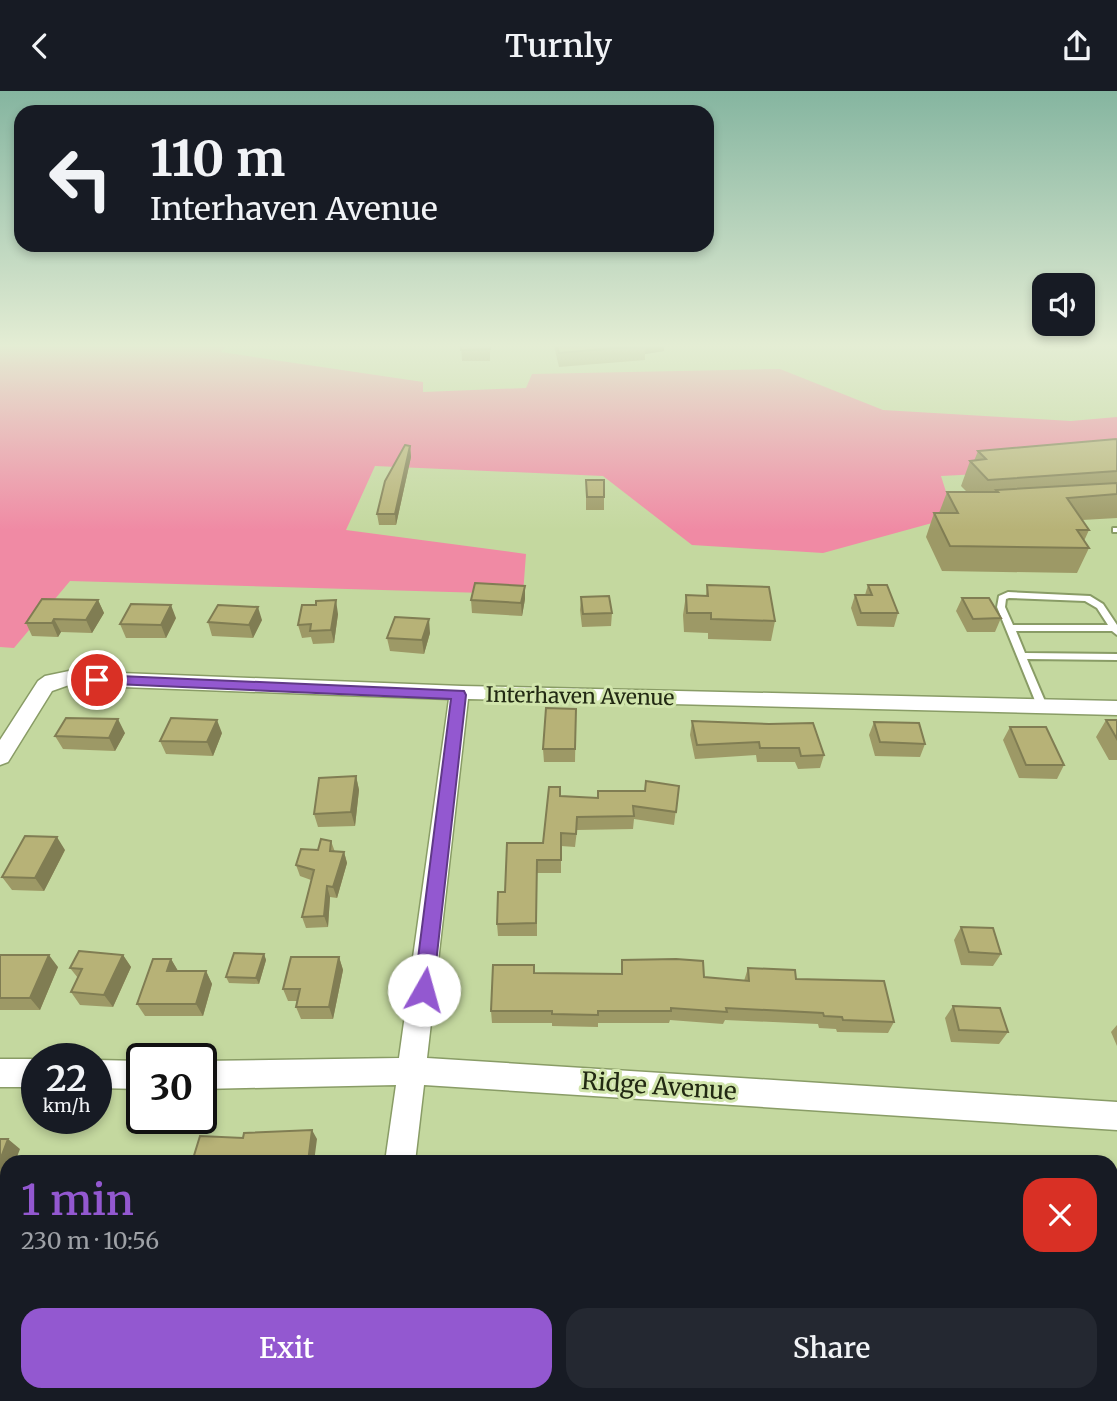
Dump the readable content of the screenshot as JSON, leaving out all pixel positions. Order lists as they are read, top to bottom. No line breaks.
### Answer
{"streets":{"street":["Interhaven Avenue","Ridge Avenue"]},"page":{"header":"Turnly","turn":["110 m","Interhaven Avenue"],"speed":"22 km/h","limit":"30","heading":["1 min","230 m · 10:56"],"buttons":["Exit","Share"]}}
